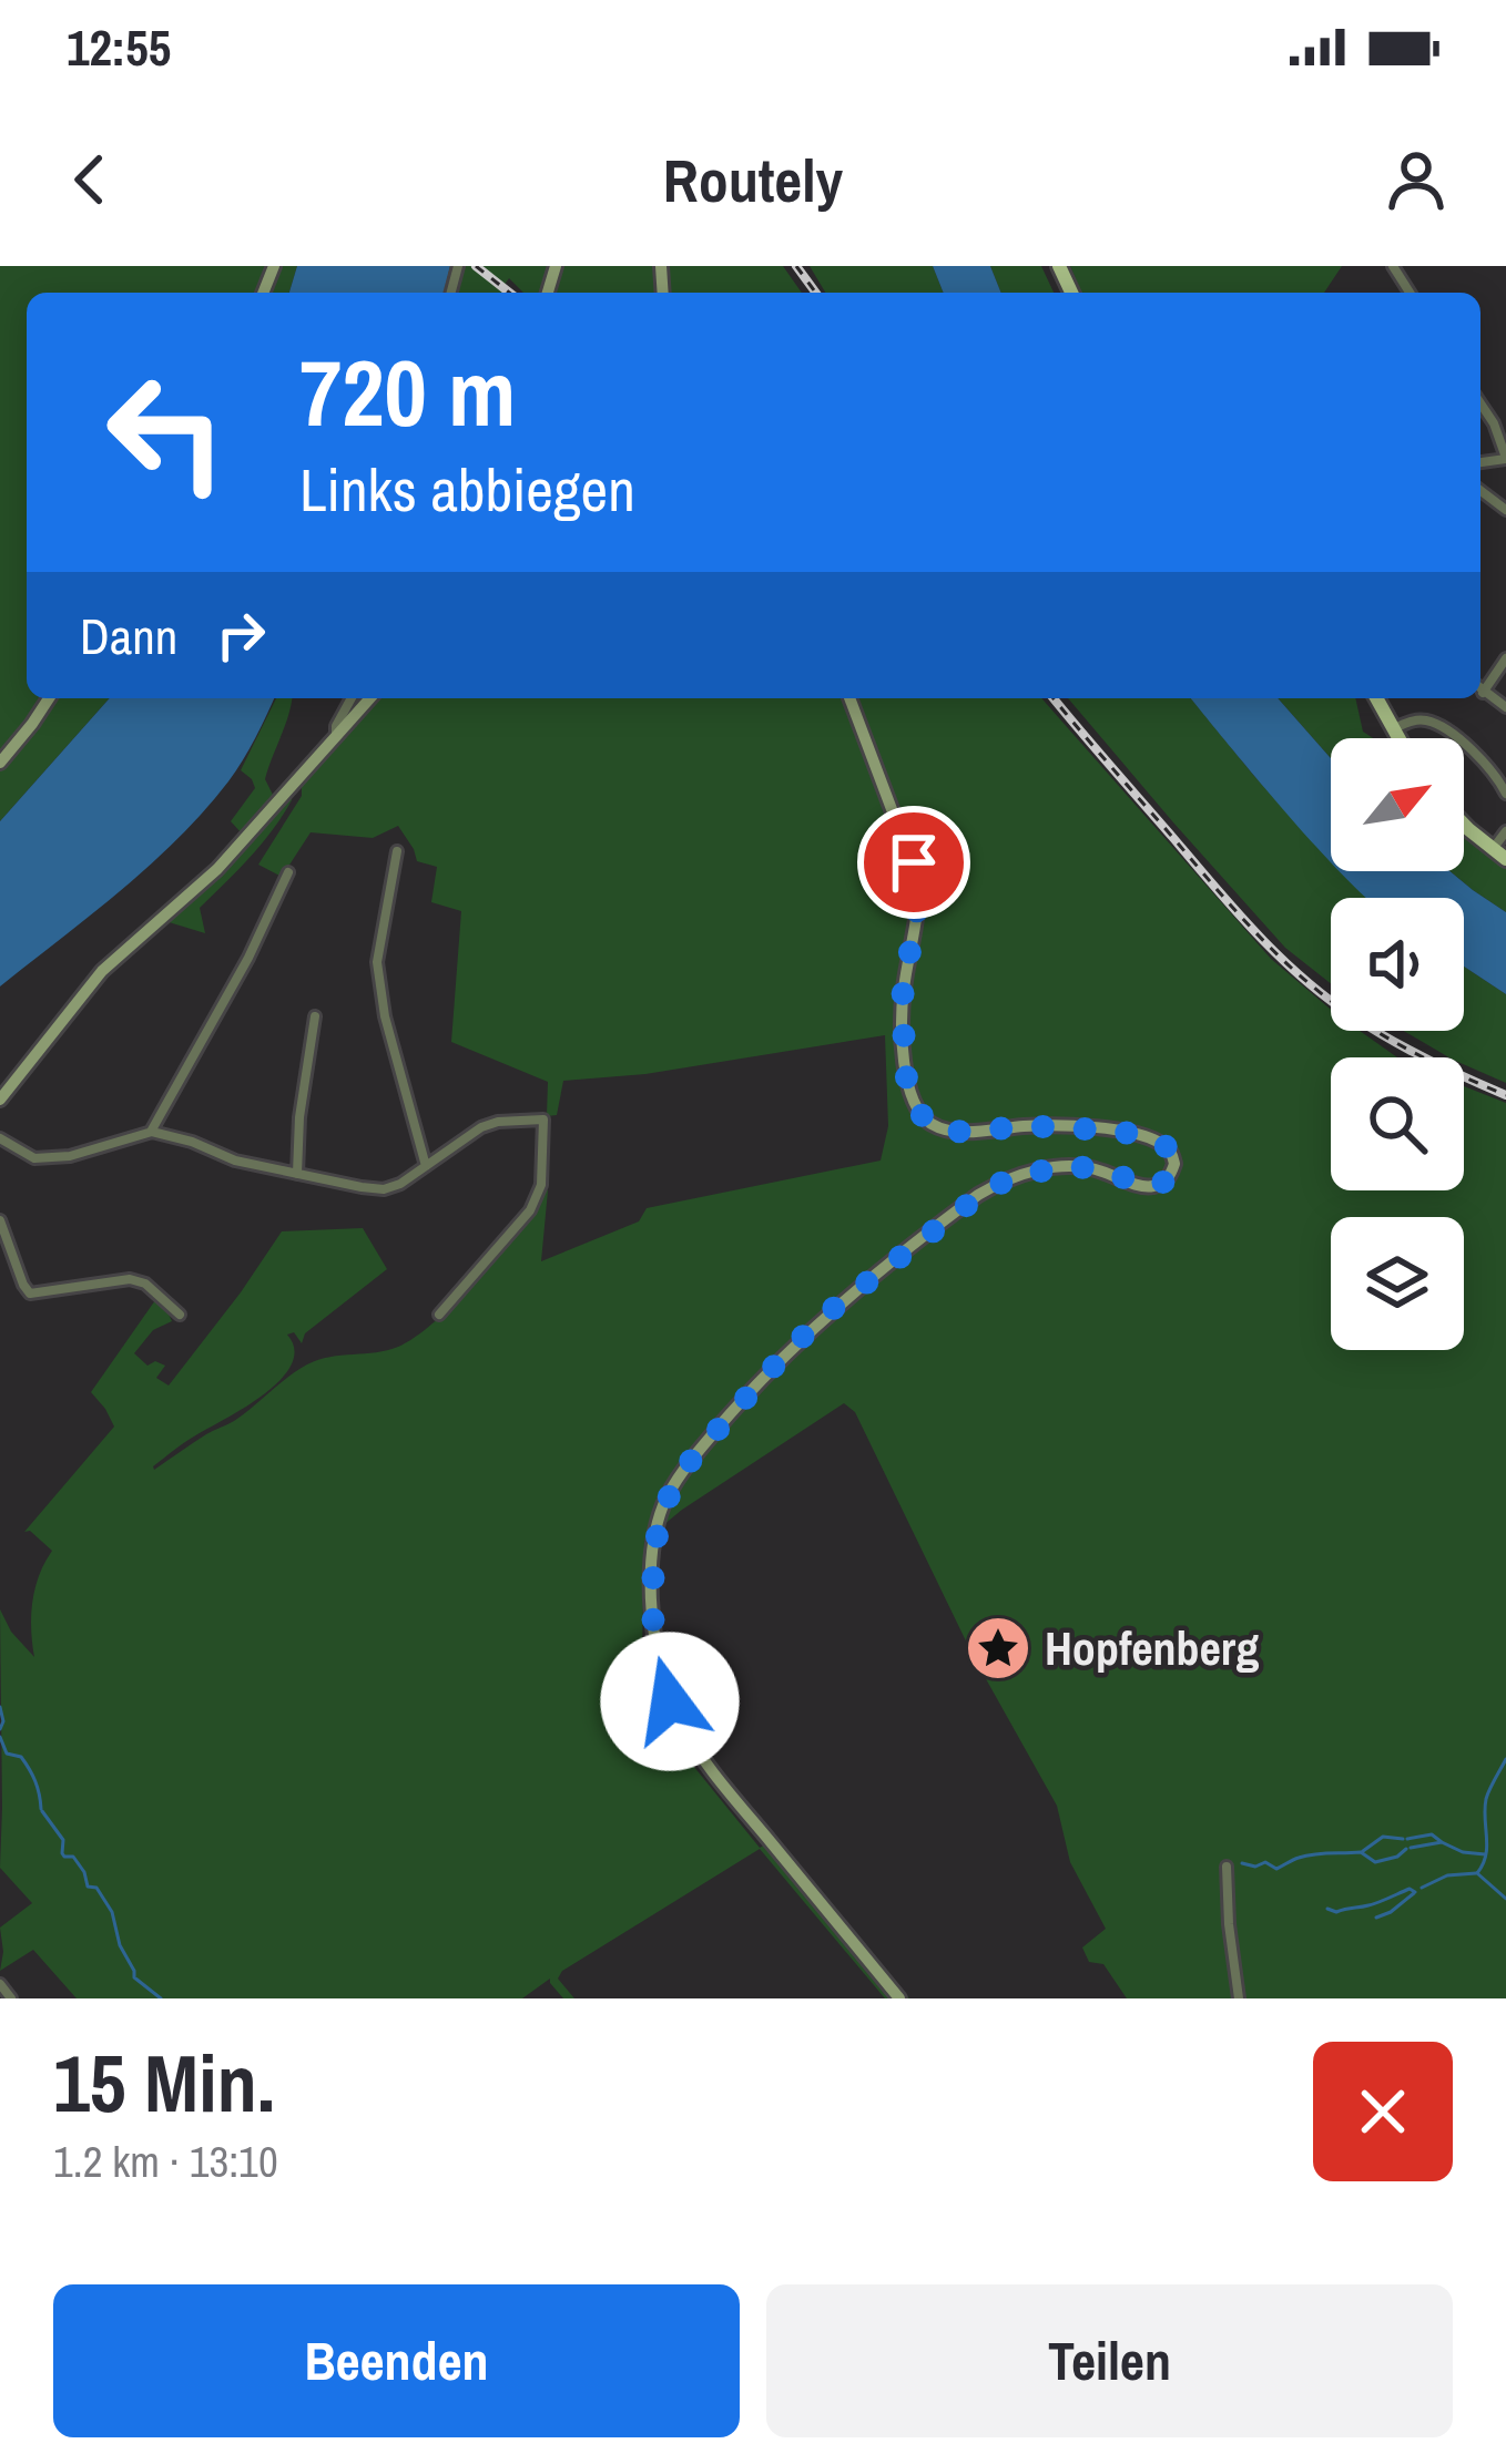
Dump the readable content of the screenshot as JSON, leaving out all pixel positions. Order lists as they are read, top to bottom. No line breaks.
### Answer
{"places":{"place":["Hopfenberg"]},"north":"top right","page":{"status":"12:55","header":"Routely","turn":["720 m","Links abbiegen"],"then":"Dann","heading":["15 Min.","1.2 km · 13:10"],"buttons":["Beenden","Teilen"]}}
